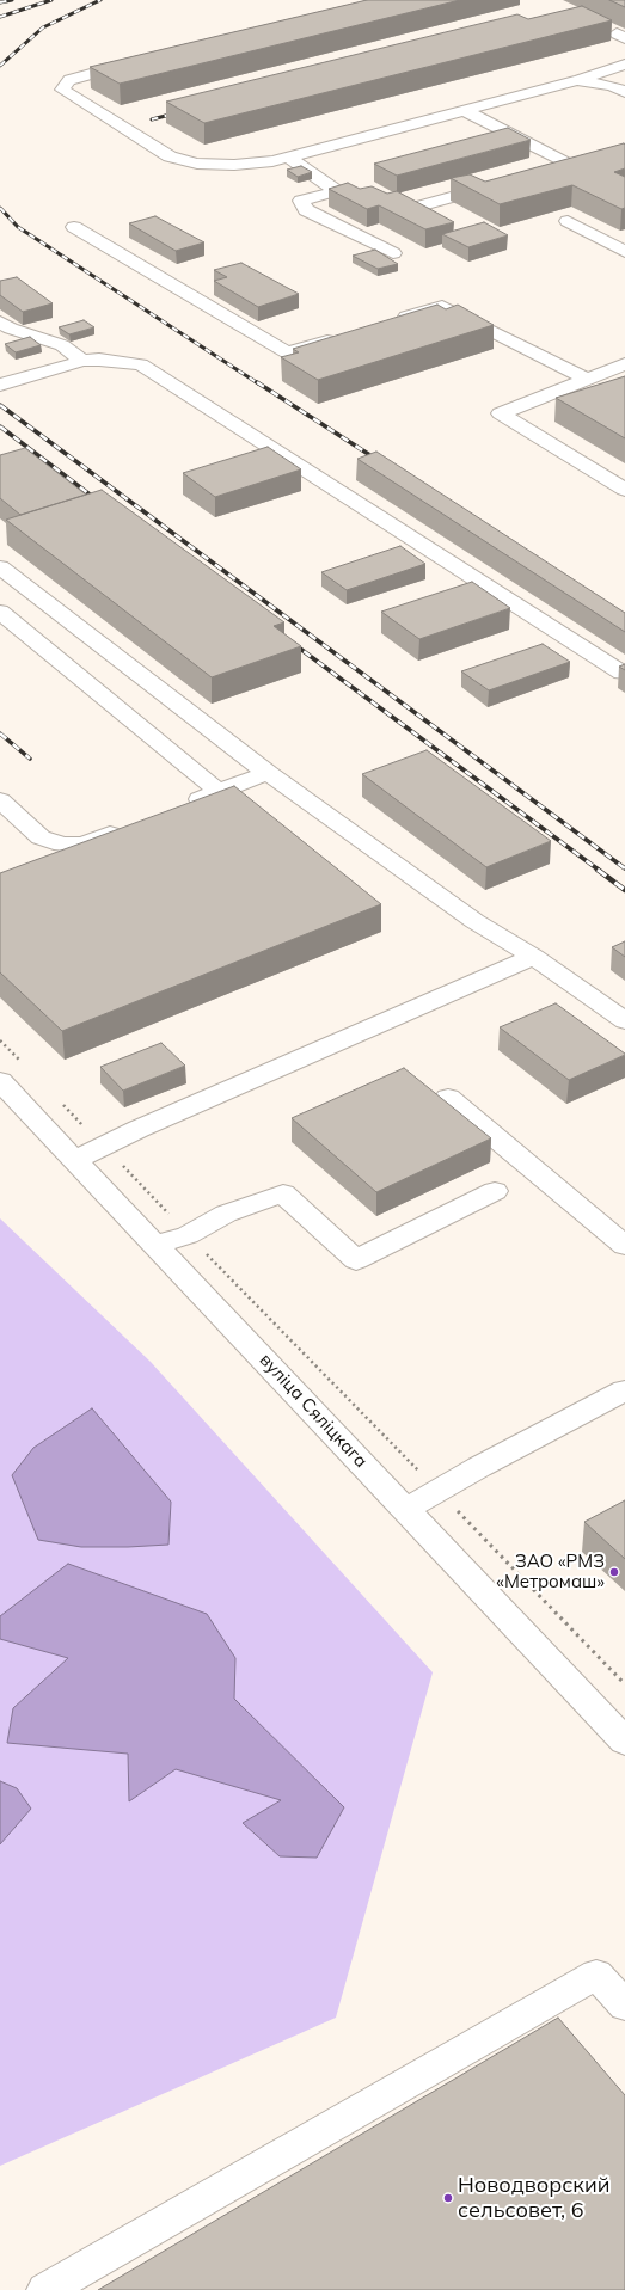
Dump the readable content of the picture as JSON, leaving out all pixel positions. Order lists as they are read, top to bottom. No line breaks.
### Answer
{"streets":{"street":["вуліца Сяліцкага"]},"places":["ЗАО «РМЗ «Метромаш»","Новодворский сельсовет, 6"]}
